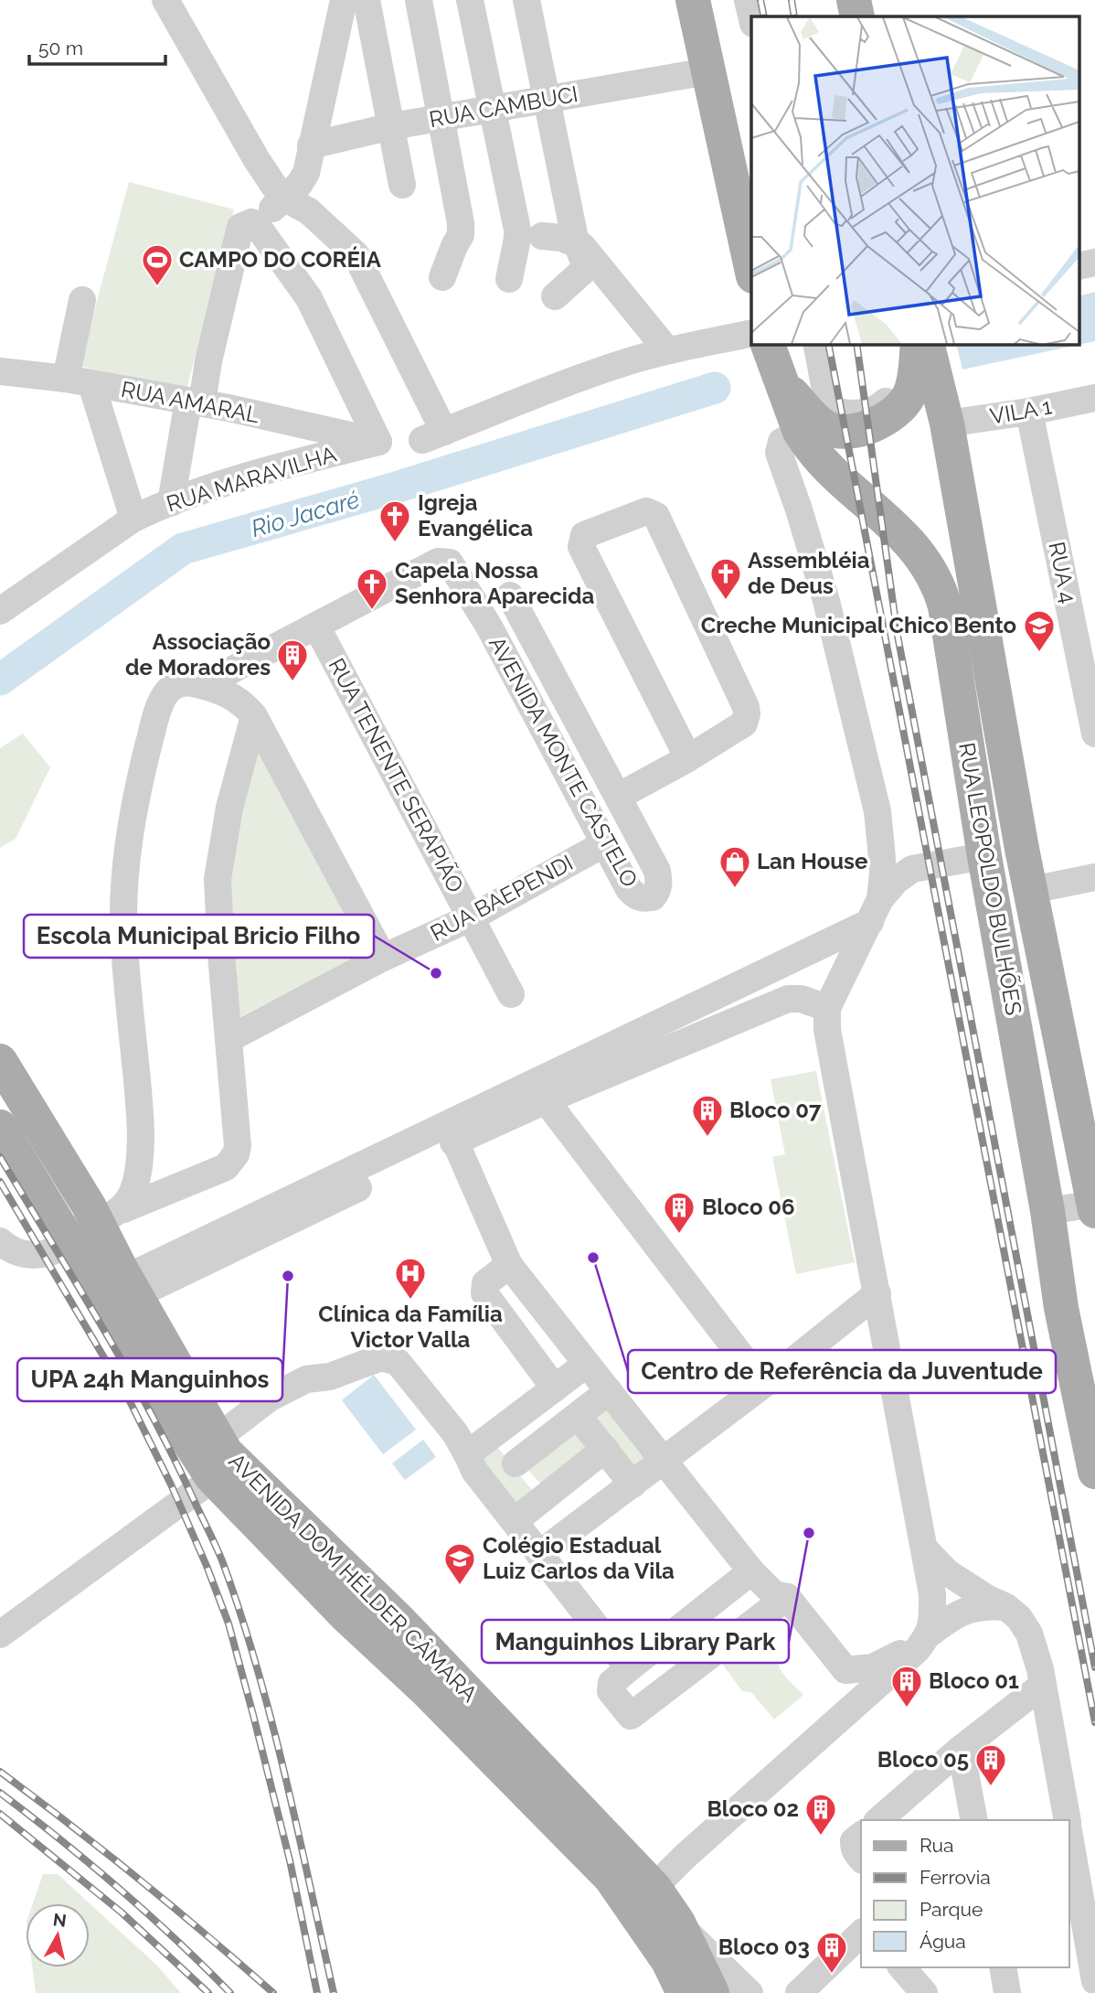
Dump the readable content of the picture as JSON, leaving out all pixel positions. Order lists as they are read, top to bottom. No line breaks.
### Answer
{"streets":{"main road":["RUA LEOPOLDO BULHÕES","AVENIDA DOM HÉLDER CÂMARA"],"street":["RUA CAMBUCI","RUA AMARAL","VILA 1","RUA MARAVILHA","RUA 4","AVENIDA MONTE CASTELO","RUA TENENTE SERAPIÃO","RUA BAEPENDI"]},"crossings":[["RUA AMARAL","RUA MARAVILHA"],["VILA 1","RUA 4"],["VILA 1","RUA LEOPOLDO BULHÕES"],["AVENIDA MONTE CASTELO","RUA TENENTE SERAPIÃO"],["AVENIDA MONTE CASTELO","RUA BAEPENDI"],["RUA TENENTE SERAPIÃO","RUA BAEPENDI"]],"water":["Rio Jacaré"],"places":{"sports":["CAMPO DO CORÉIA"],"church":["Igreja Evangélica","Assembléia de Deus","Capela Nossa Senhora Aparecida"],"school or university":["Creche Municipal Chico Bento","Colégio Estadual Luiz Carlos da Vila"],"building":["Associação de Moradores","Bloco 07","Bloco 06","Bloco 01","Bloco 05","Bloco 02","Bloco 03"],"shop":["Lan House"],"other":["Escola Municipal Bricio Filho","Centro de Referência da Juventude","UPA 24h Manguinhos","Manguinhos Library Park"],"hospital":["Clínica da Família Victor Valla"]},"legend":["Rua","Ferrovia","Parque","Água"],"scale_bar":"50 m","north":"top"}
